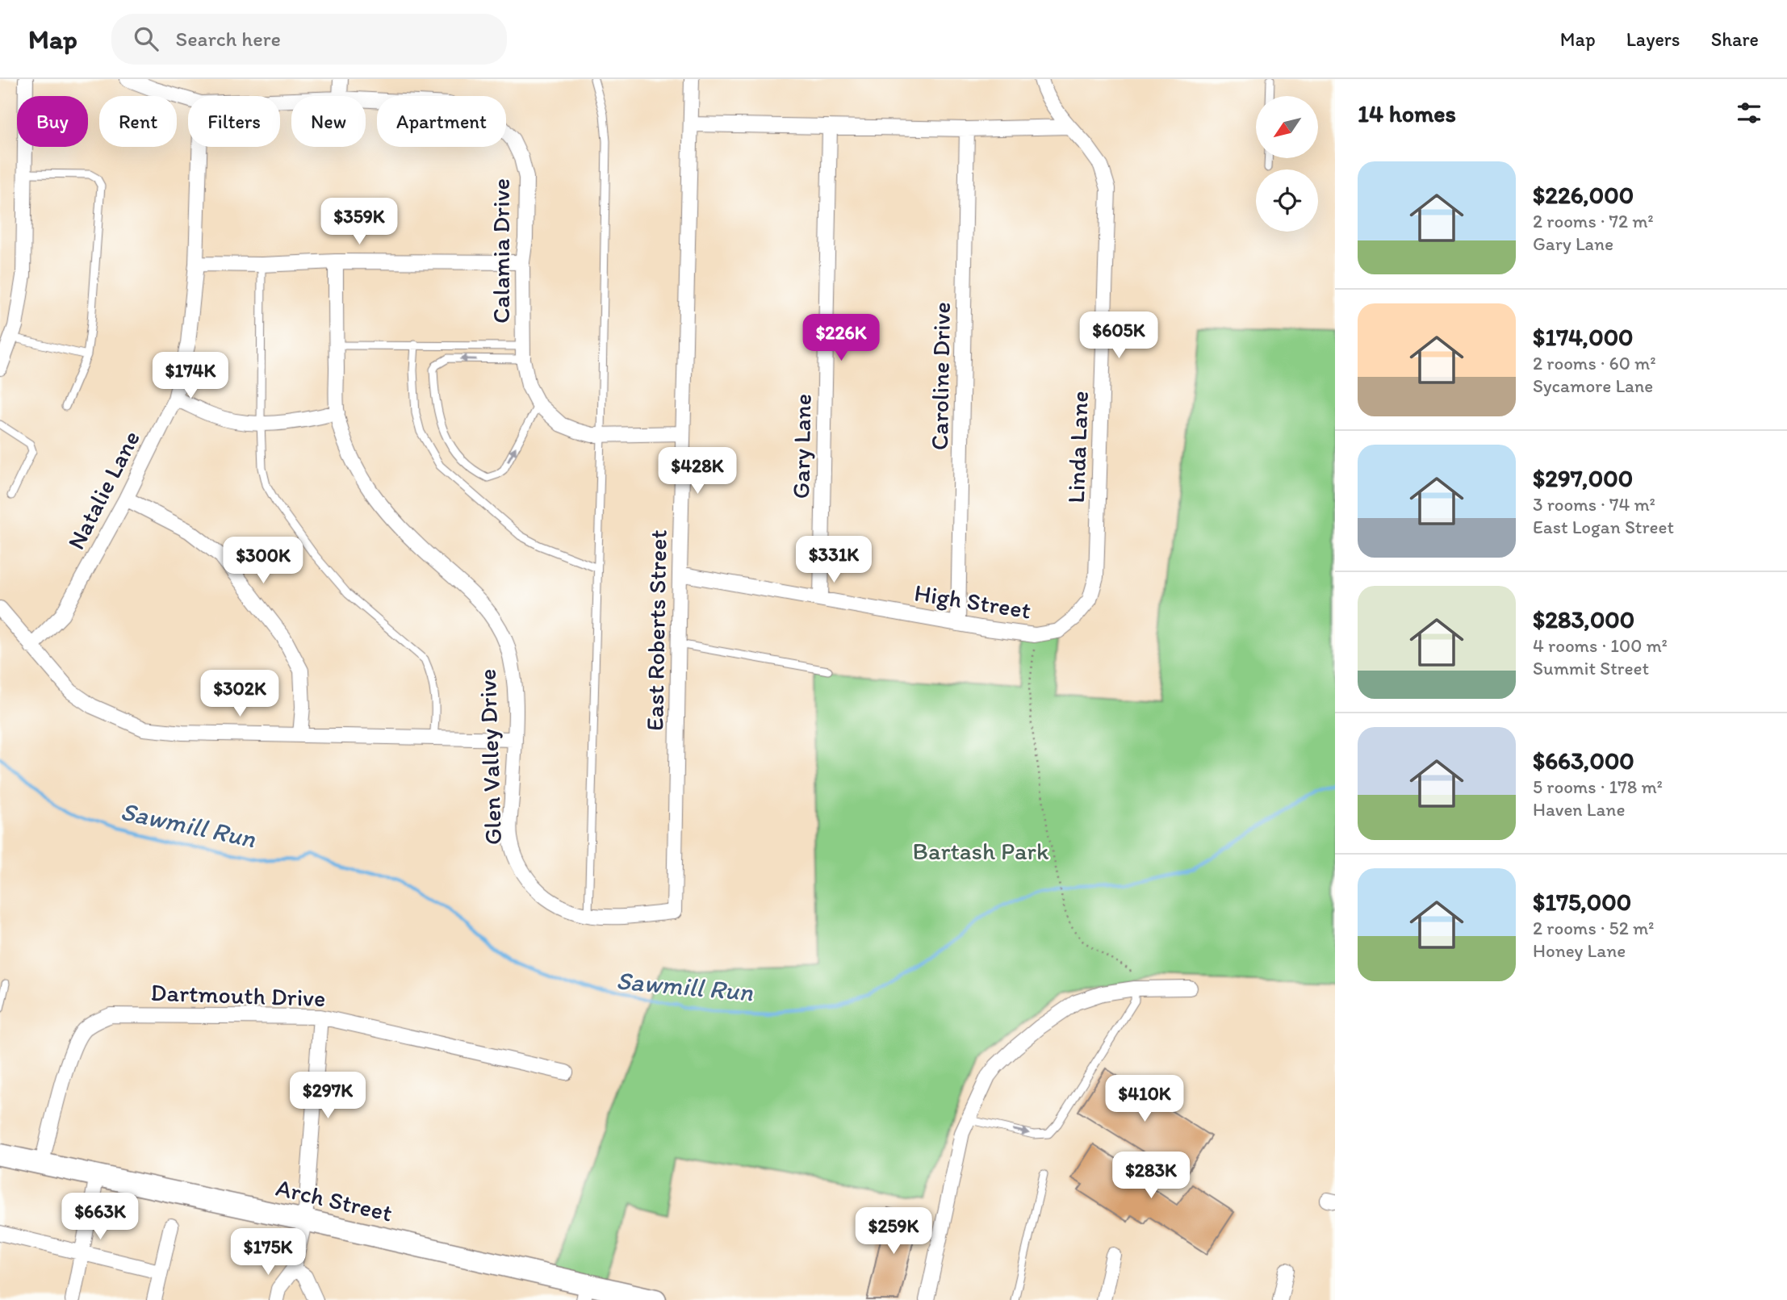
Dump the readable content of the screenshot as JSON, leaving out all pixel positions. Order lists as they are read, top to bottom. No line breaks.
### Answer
{"streets":{"street":["Calamia Drive","Caroline Drive","Gary Lane","Linda Lane","Natalie Lane","High Street","East Roberts Street","Glen Valley Drive","Dartmouth Drive","Arch Street"]},"crossings":[["Calamia Drive","East Roberts Street"],["Caroline Drive","High Street"],["Gary Lane","High Street"],["Linda Lane","High Street"],["High Street","East Roberts Street"],["East Roberts Street","Glen Valley Drive"],["Dartmouth Drive","Arch Street"]],"water":["Sawmill Run"],"parks":["Bartash Park"],"north":"bottom left","page":{"header":"Map","search":"Search here","nav":["Map","Layers","Share"],"heading":"14 homes","chip":["Buy","Rent","Filters","New","Apartment"],"list":[{"name":"$226,000","note":"2 rooms · 72 m² · Gary Lane"},{"name":"$174,000","note":"2 rooms · 60 m² · Sycamore Lane"},{"name":"$297,000","note":"3 rooms · 74 m² · East Logan Street"},{"name":"$283,000","note":"4 rooms · 100 m² · Summit Street"},{"name":"$663,000","note":"5 rooms · 178 m² · Haven Lane"},{"name":"$175,000","note":"2 rooms · 52 m² · Honey Lane"}],"price":["$359K","$605K","$226K","$174K","$428K","$331K","$300K","$302K","$297K","$410K","$283K","$663K","$259K","$175K"]}}
